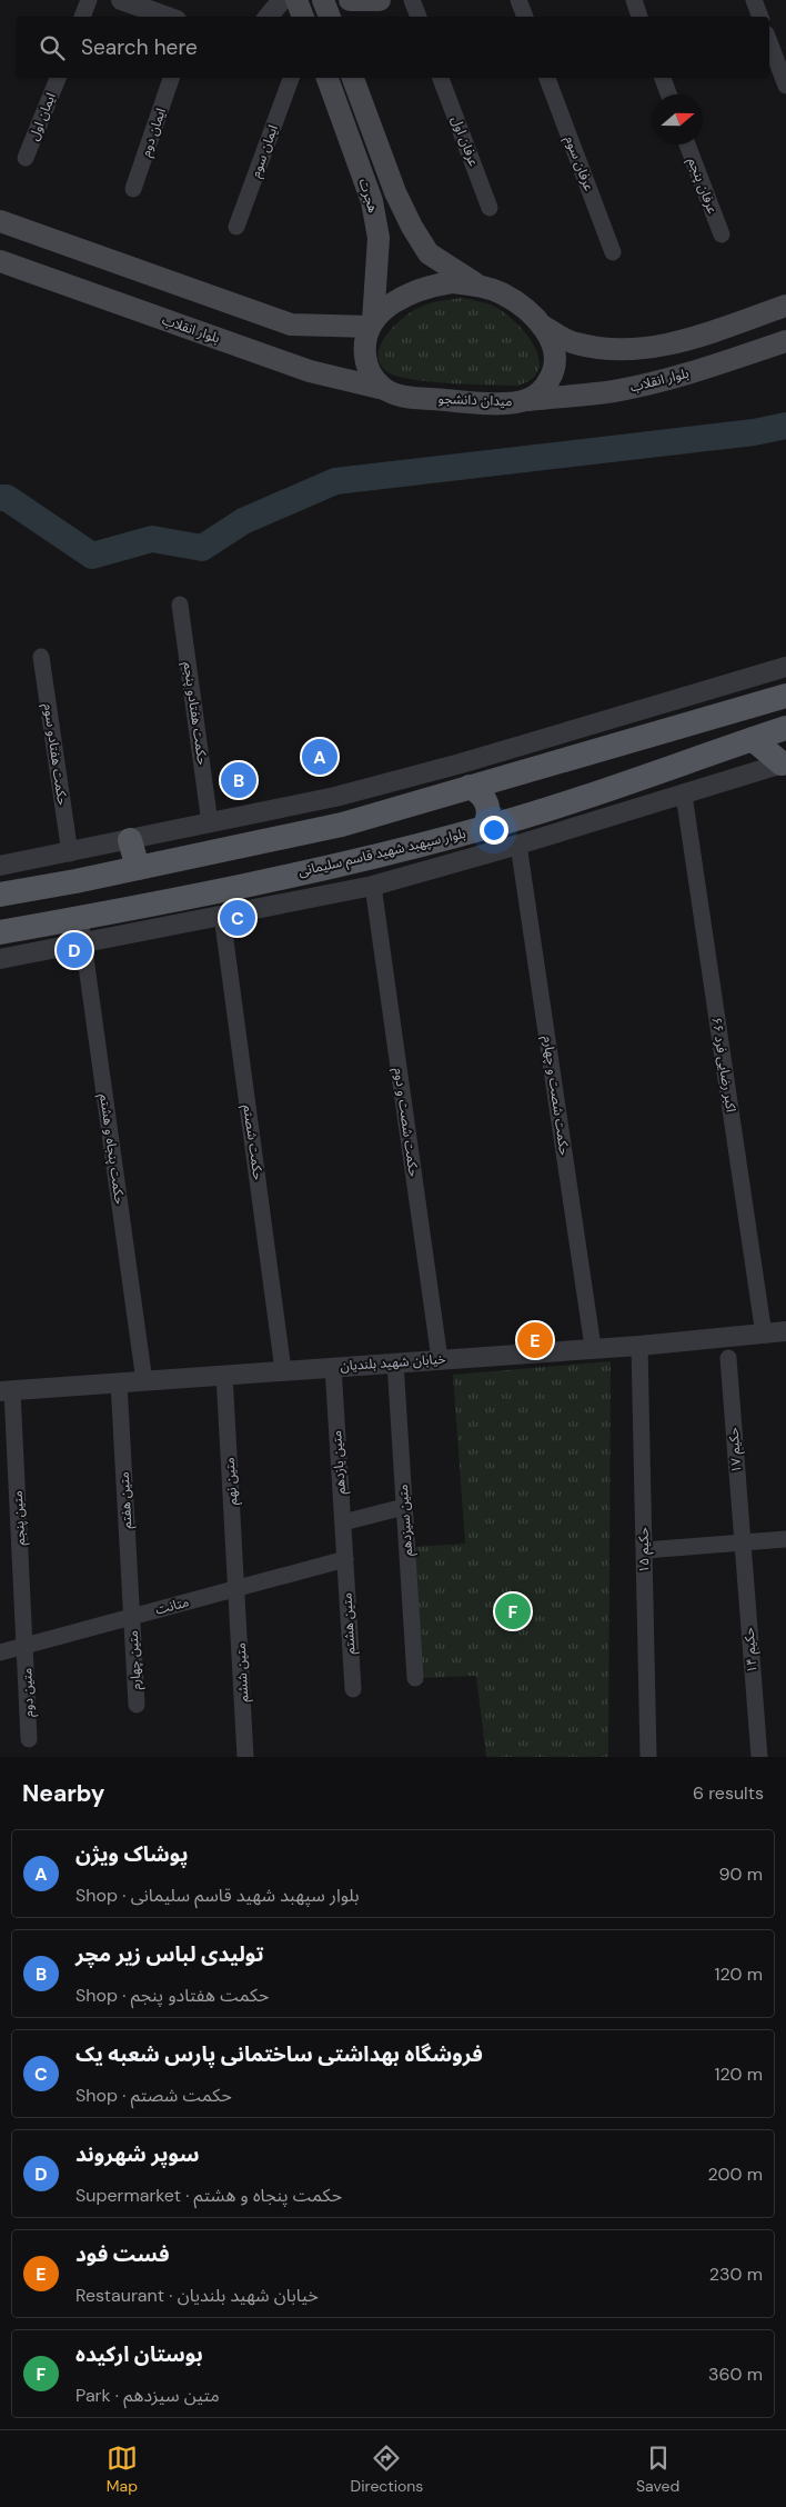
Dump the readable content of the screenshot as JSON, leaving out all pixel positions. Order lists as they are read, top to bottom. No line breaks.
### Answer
{"streets":{"main road":["هجرت","بلوار انقلاب","میدان دانشجو","بلوار سپهبد شهید قاسم سلیمانی"],"street":["ایمان اول","ایمان دوم","عرفان اول","ایمان سوم","عرفان سوم","عرفان پنجم","حکمت هفتادو پنجم","حکمت هفتادو سوم","۶۶ اکبر رضایی فرد","حکمت شصت و چهارم","حکمت شصت و دوم","حکمت شصتم","حکمت پنجاه و هشتم","خیابان شهید بلندیان","حکیم ۱۷","متین یازدهم","متین نهم","متین هفتم","متین پنجم","متین سیزدهم","حکیم ۱۵","متانت","متین هشتم","حکیم ۱۴","متین چهارم","متین ششم","متین دوم"]},"crossings":[["هجرت","بلوار انقلاب"],["هجرت","میدان دانشجو"],["بلوار انقلاب","میدان دانشجو"],["بلوار سپهبد شهید قاسم سلیمانی","حکمت پنجاه و هشتم"],["۶۶ اکبر رضایی فرد","خیابان شهید بلندیان"],["حکمت شصت و چهارم","خیابان شهید بلندیان"],["حکمت شصت و دوم","خیابان شهید بلندیان"],["حکمت شصتم","خیابان شهید بلندیان"],["حکمت پنجاه و هشتم","خیابان شهید بلندیان"],["خیابان شهید بلندیان","متین یازدهم"],["خیابان شهید بلندیان","متین نهم"],["خیابان شهید بلندیان","متین هفتم"],["خیابان شهید بلندیان","متین پنجم"],["خیابان شهید بلندیان","متین سیزدهم"],["خیابان شهید بلندیان","حکیم ۱۵"],["حکیم ۱۷","حکیم ۱۴"],["متین یازدهم","متانت"],["متین یازدهم","متین هشتم"],["متین نهم","متانت"],["متین نهم","متین ششم"],["متین هفتم","متانت"],["متین هفتم","متین چهارم"],["متین پنجم","متانت"],["متین پنجم","متین دوم"],["متانت","متین هشتم"],["متانت","متین چهارم"],["متانت","متین ششم"],["متانت","متین دوم"]],"north":"right","page":{"search":"Search here","pins":["A","B","C","D","E","F"],"heading":["Nearby","6 results"],"list":[{"mark":"A","name":"پوشاک ویژن","note":"Shop · بلوار سپهبد شهید قاسم سلیمانی","value":"90 m"},{"mark":"B","name":"تولیدی لباس زیر مچر","note":"Shop · حکمت هفتادو پنجم","value":"120 m"},{"mark":"C","name":"فروشگاه بهداشتی ساختمانی پارس شعبه یک","note":"Shop · حکمت شصتم","value":"120 m"},{"mark":"D","name":"سوپر شهروند","note":"Supermarket · حکمت پنجاه و هشتم","value":"200 m"},{"mark":"E","name":"فست فود","note":"Restaurant · خیابان شهید بلندیان","value":"230 m"},{"mark":"F","name":"بوستان ارکیده","note":"Park · متین سیزدهم","value":"360 m"}],"nav":["Map","Directions","Saved"]}}
